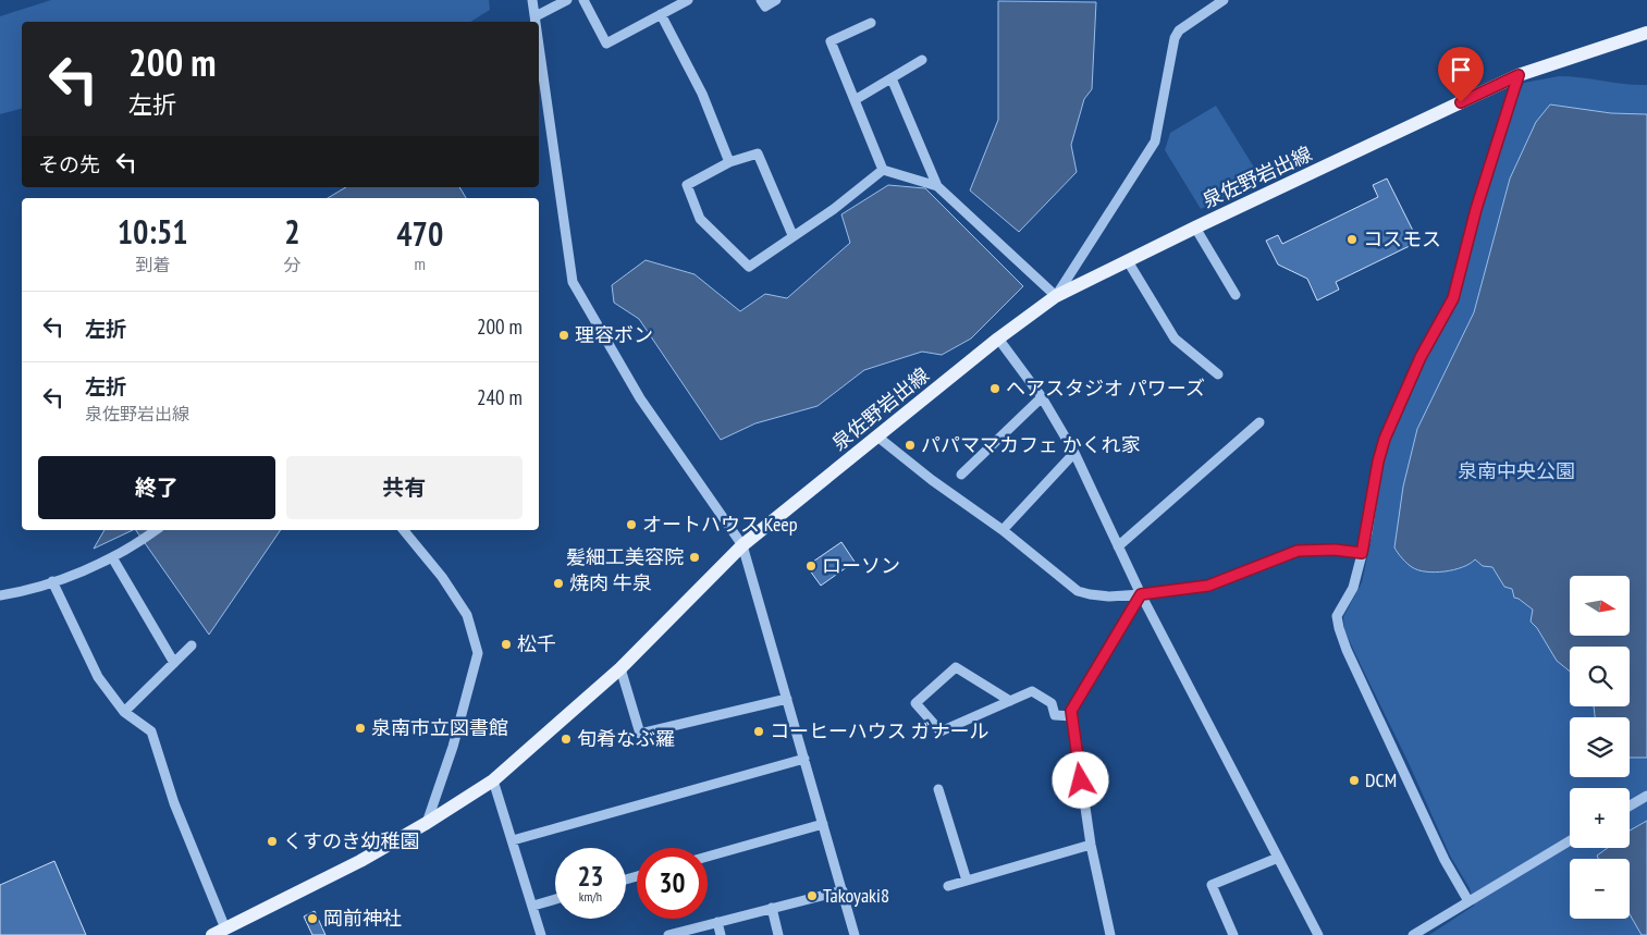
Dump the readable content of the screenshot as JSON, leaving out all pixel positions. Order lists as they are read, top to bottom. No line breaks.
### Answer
{"streets":{"main road":["泉佐野岩出線"]},"parks":["泉南中央公園"],"places":["コスモス","理容ボン","ヘアスタジオ パワーズ","パパママカフェ かくれ家","オートハウス Keep","髪細工美容院","ローソン","焼肉 牛泉","松千","泉南市立図書館","コーヒーハウス ガナール","旬肴なぶ羅","DCM","くすのき幼稚園","Takoyaki8","岡前神社"],"north":"right","page":{"turn":["200 m","左折"],"then":"その先","eta":["10:51","到着","2","分","470","m"],"list":[{"name":"左折","value":"200 m"},{"name":"左折","note":"泉佐野岩出線","value":"240 m"}],"buttons":["終了","共有"],"map_buttons":["+","−"],"speed":"23 km/h","limit":"30"}}
